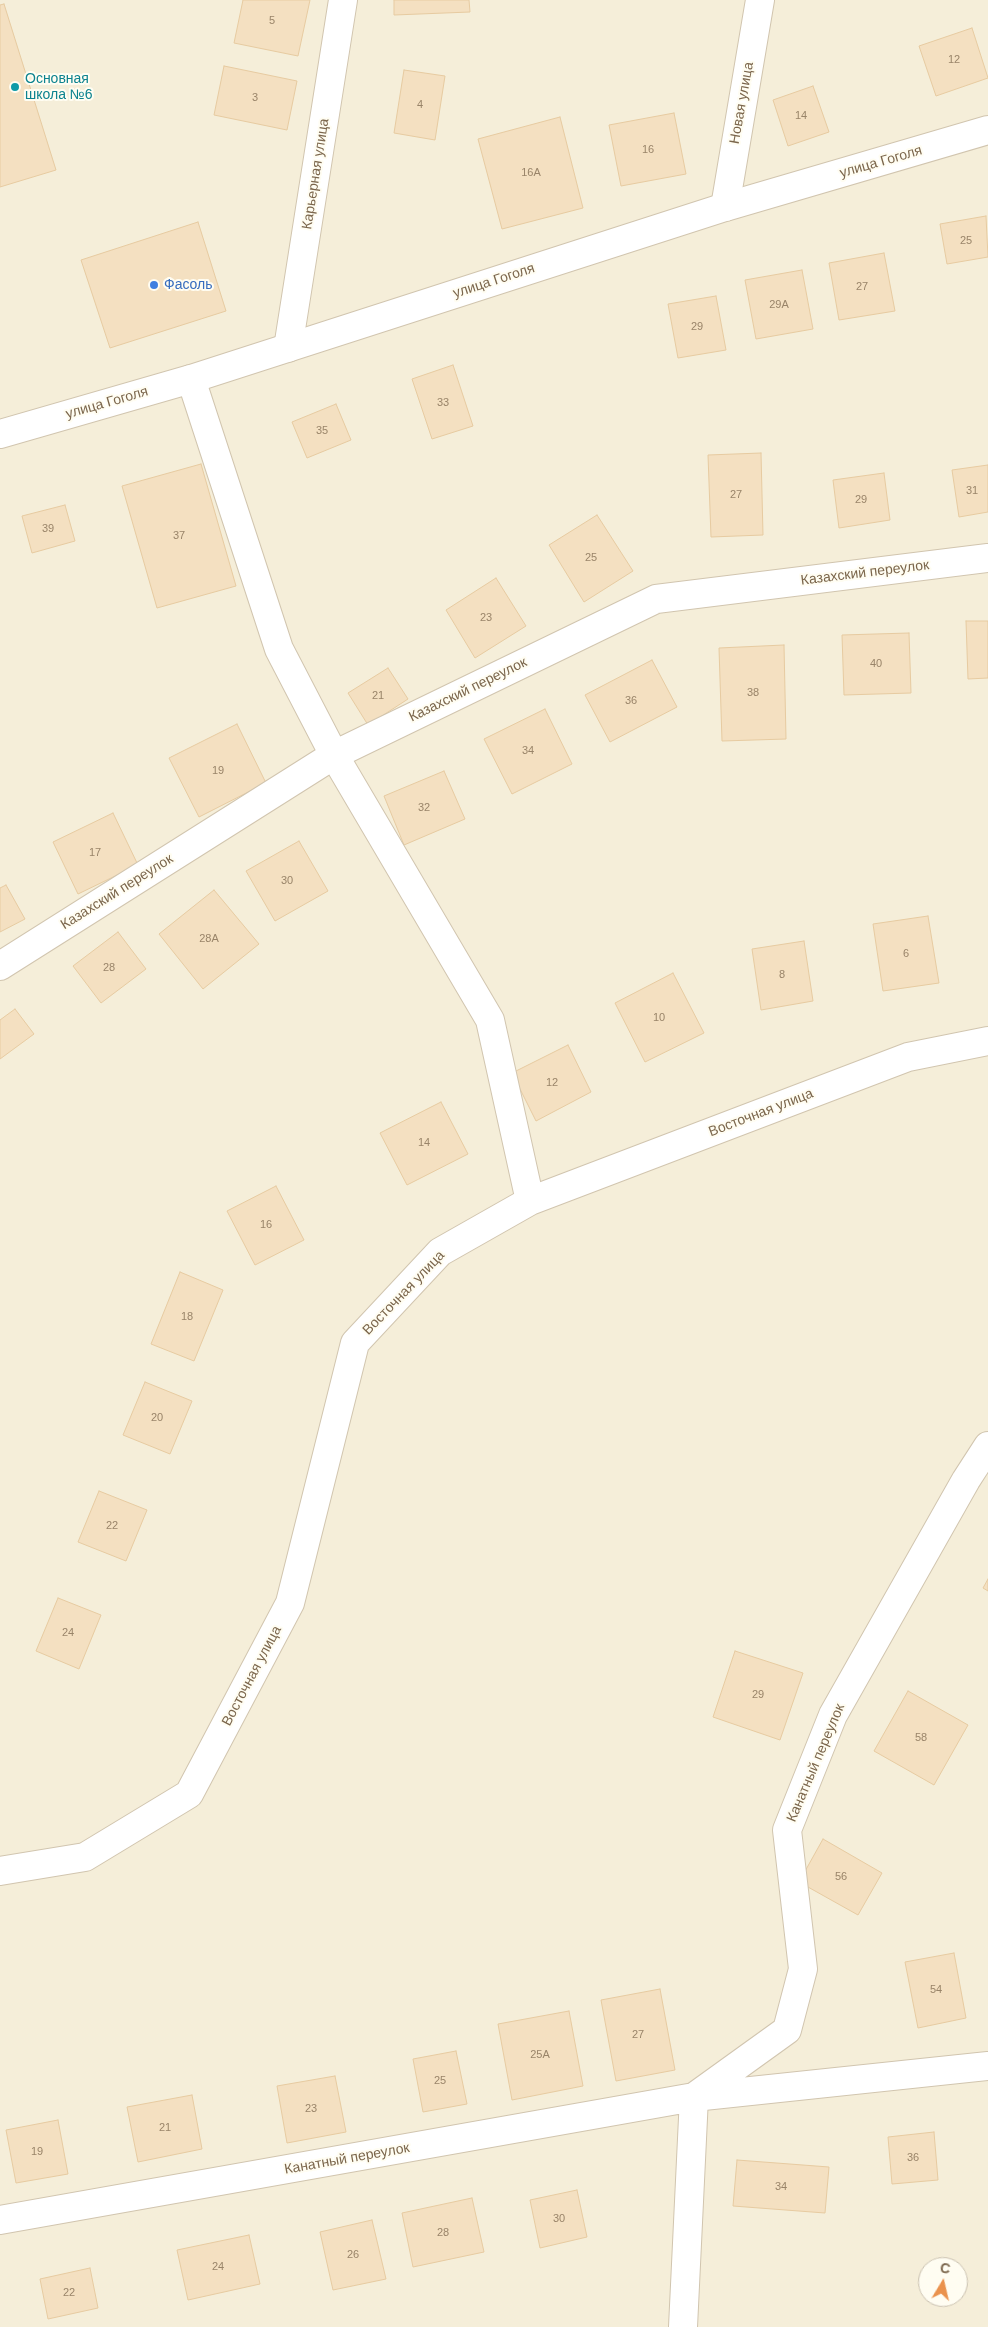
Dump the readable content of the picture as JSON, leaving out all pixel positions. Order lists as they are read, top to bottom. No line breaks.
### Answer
{"streets":{"street":["Новая улица","улица Гоголя","Карьерная улица","Казахский переулок","Восточная улица","Канатный переулок"]},"crossings":[["Новая улица","улица Гоголя"],["улица Гоголя","Карьерная улица"]],"places":["Основная школа №6","Фасоль"],"house_numbers":["5","12","3","4","14","16","16А","25","27","29А","29","33","35","31","27","29","39","37","25","23","40","38","21","36","34","19","32","17","30","28А","6","28","8","10","12","14","16","18","20","22","24","29","58","56","54","27","25А","25","23","21","19","36","34","30","28","26","24","22"],"north":"top"}
